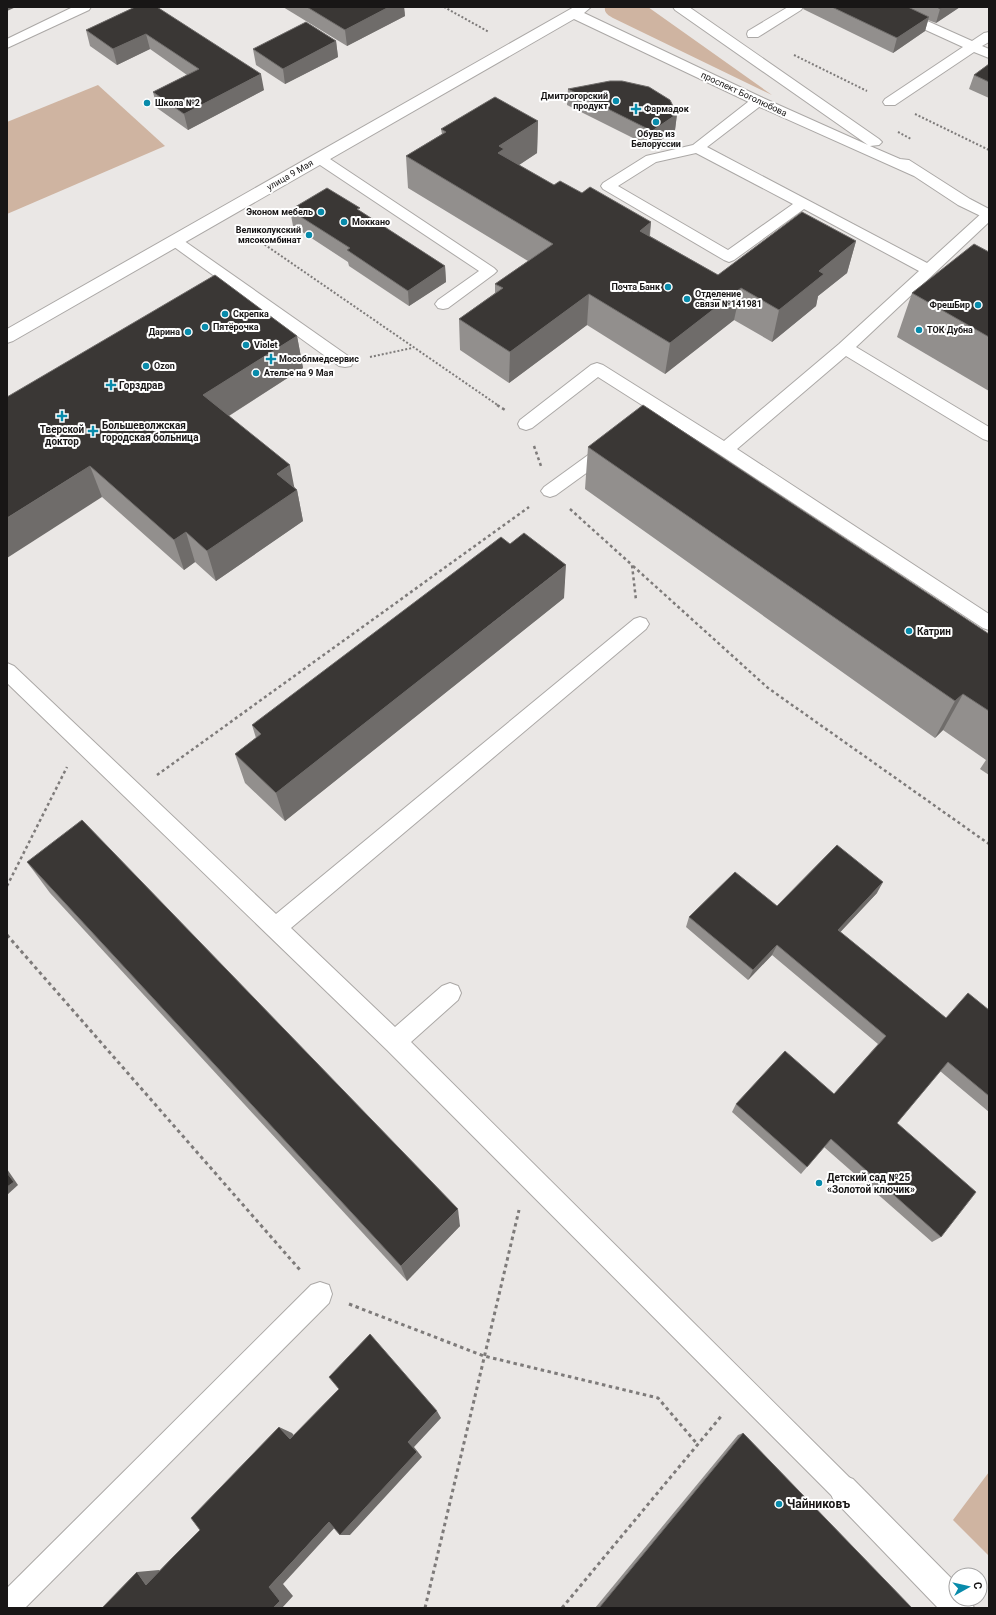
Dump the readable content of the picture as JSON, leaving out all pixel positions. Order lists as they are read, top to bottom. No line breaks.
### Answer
{"streets":{"street":["проспект Боголюбова","улица 9 Мая"]},"crossings":[["проспект Боголюбова","улица 9 Мая"]],"places":{"other":["Дмитрогорский продукт","Школа №2","Обувь из Белоруссии","Эконом мебель","Моккано","Великолукский мясокомбинат","Почта Банк","Отделение связи №141981","ФрешБир","Скрепка","Пятёрочка","ТОК Дубна","Дарина","Violet","Ozon","Ателье на 9 Мая","Катрин","Детский сад №25 «Золотой ключик»","Чайниковъ"],"health":["Фармадок","Мособлмедсервис","Горздрав","Тверской доктор","Большеволжская городская больница"]},"north":"right"}
